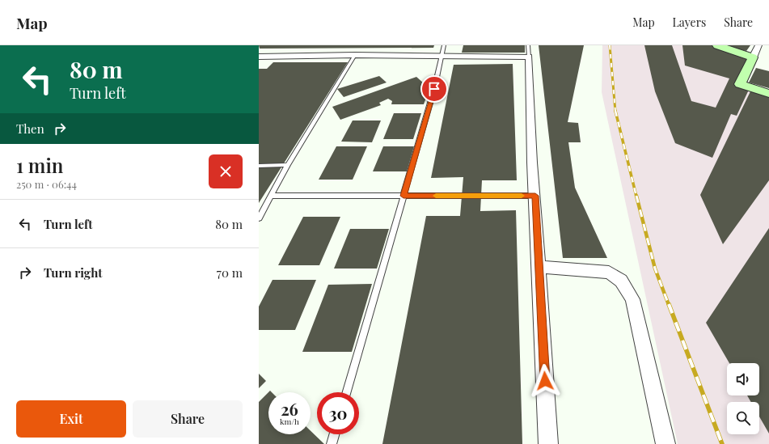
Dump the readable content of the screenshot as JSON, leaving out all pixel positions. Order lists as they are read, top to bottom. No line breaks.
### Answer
{"page":{"header":"Map","nav":["Map","Layers","Share"],"turn":["80 m","Turn left"],"then":"Then","heading":["1 min","250 m · 06:44"],"list":[{"name":"Turn left","value":"80 m"},{"name":"Turn right","value":"70 m"}],"speed":"26 km/h","limit":"30","buttons":["Exit","Share"]}}
